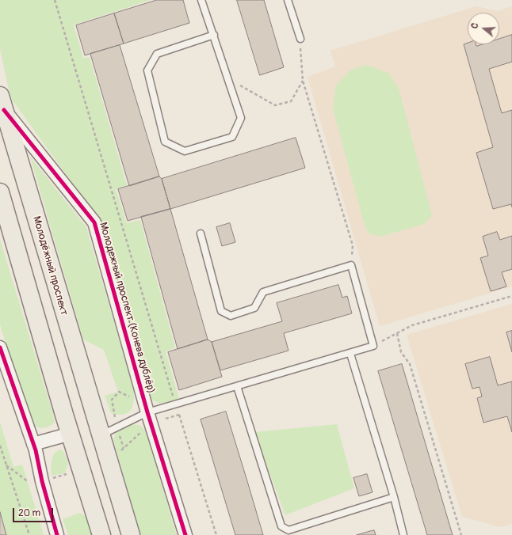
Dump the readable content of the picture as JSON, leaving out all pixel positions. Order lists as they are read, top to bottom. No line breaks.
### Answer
{"streets":{"main road":["Молодёжный проспект"],"street":["Молодежный проспект (Конева дублёр)"]},"crossings":[["Молодёжный проспект","Молодежный проспект (Конева дублёр)"]],"scale_bar":"20 m","north":"left"}
